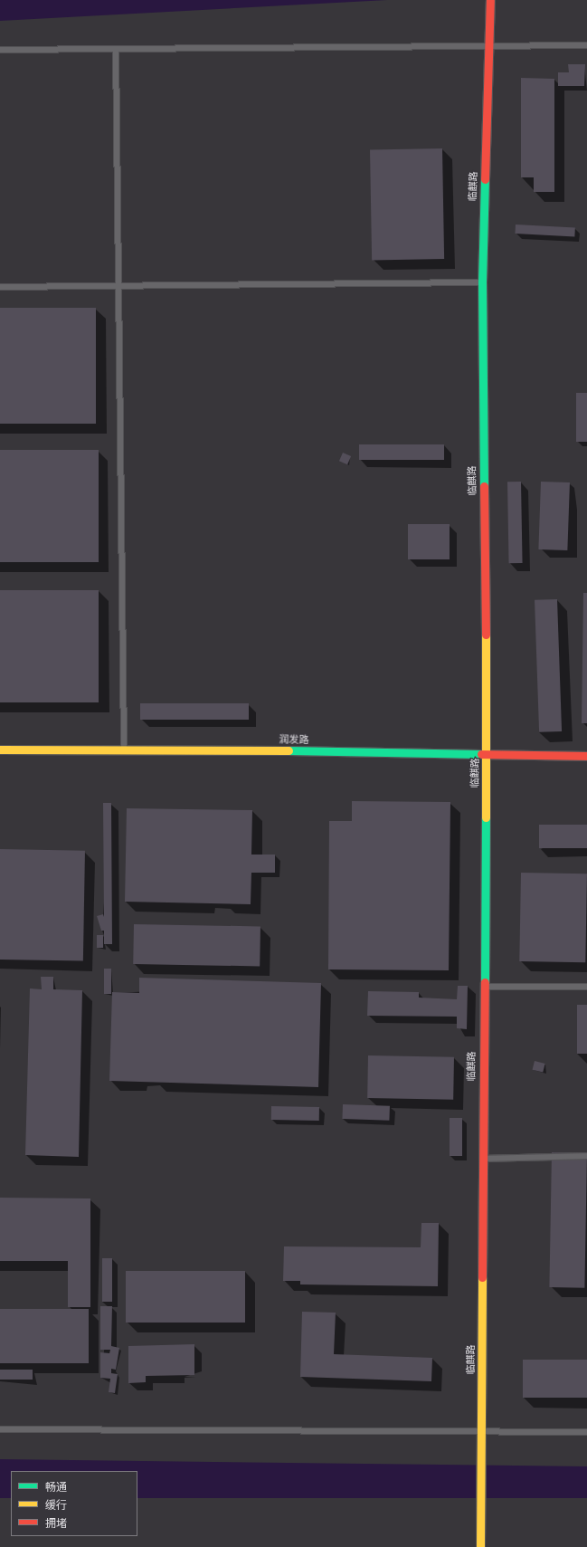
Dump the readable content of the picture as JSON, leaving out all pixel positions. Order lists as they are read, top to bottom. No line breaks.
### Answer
{"streets":{"street":["临麒路","润发路"]},"crossings":[["临麒路","润发路"]],"legend":["畅通","缓行","拥堵"]}
